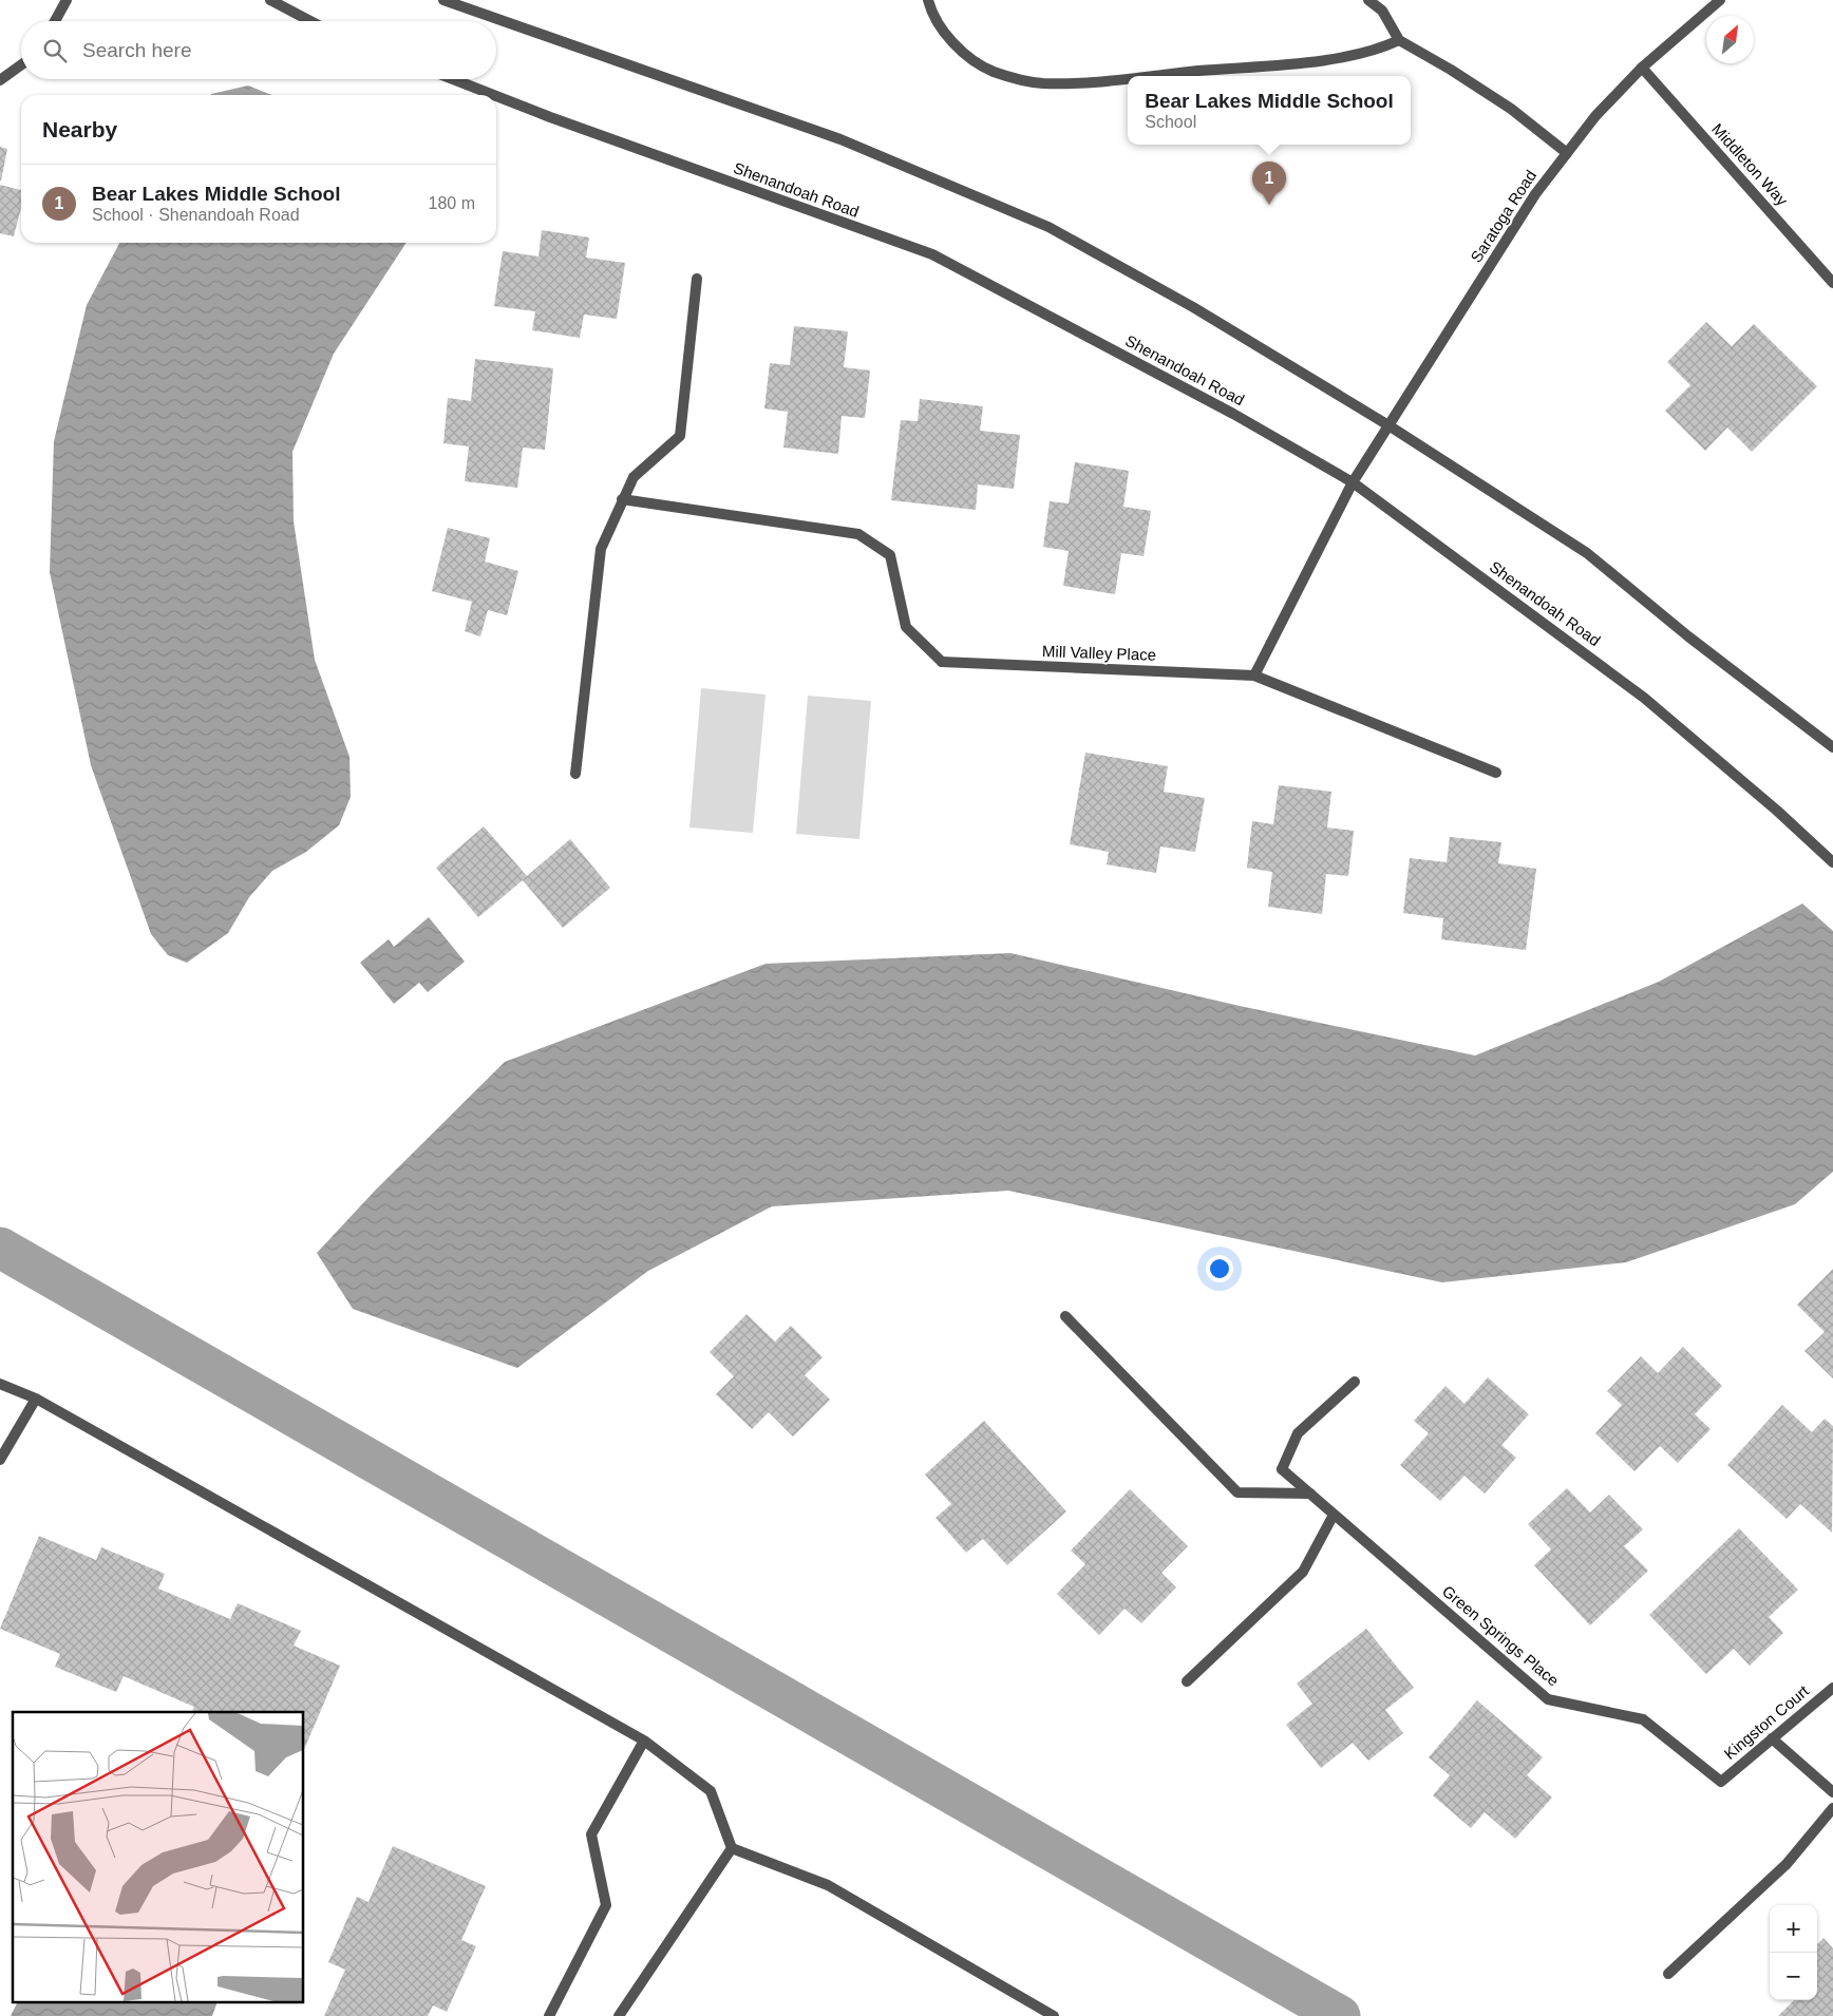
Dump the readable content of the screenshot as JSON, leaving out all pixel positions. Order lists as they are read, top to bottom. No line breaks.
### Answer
{"streets":{"street":["Middleton Way","Shenandoah Road","Saratoga Road","Mill Valley Place","Green Springs Place","Kingston Court"]},"crossings":[["Middleton Way","Saratoga Road"],["Shenandoah Road","Saratoga Road"],["Green Springs Place","Kingston Court"]],"north":"top right","page":{"search":"Search here","popup":["Bear Lakes Middle School","School"],"heading":"Nearby","pins":"1","list":[{"mark":"1","name":"Bear Lakes Middle School","note":"School · Shenandoah Road","value":"180 m"}],"map_buttons":["+","−"]}}
